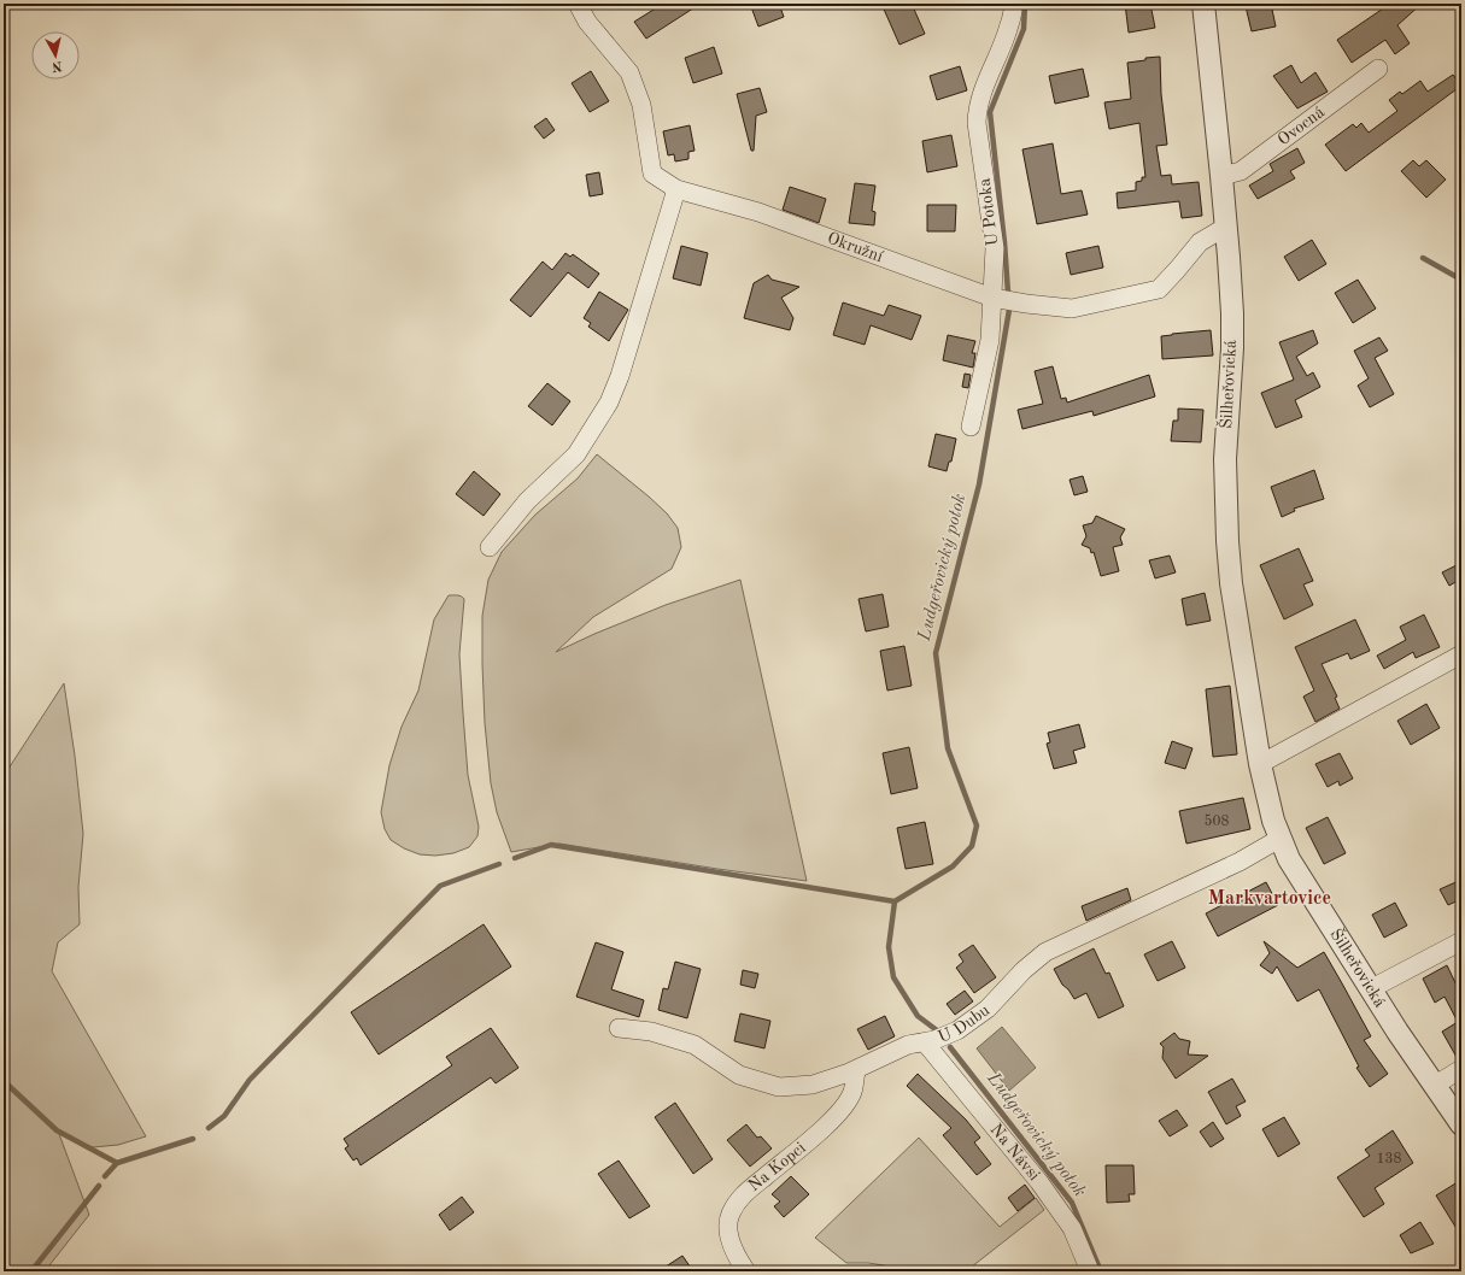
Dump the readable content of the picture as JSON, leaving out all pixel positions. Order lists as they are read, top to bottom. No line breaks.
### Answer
{"streets":{"street":["Ovocná","U Potoka","Okružní","Šilheřovická","U Dubu","Na Návsi","Na Kopci"]},"crossings":[["Ovocná","Šilheřovická"],["U Potoka","Okružní"],["Okružní","Šilheřovická"],["Šilheřovická","U Dubu"],["U Dubu","Na Návsi"],["U Dubu","Na Kopci"]],"districts":["Markvartovice"],"water":["Ludgeřovický potok"],"house_numbers":["508","138"],"north":"bottom"}
